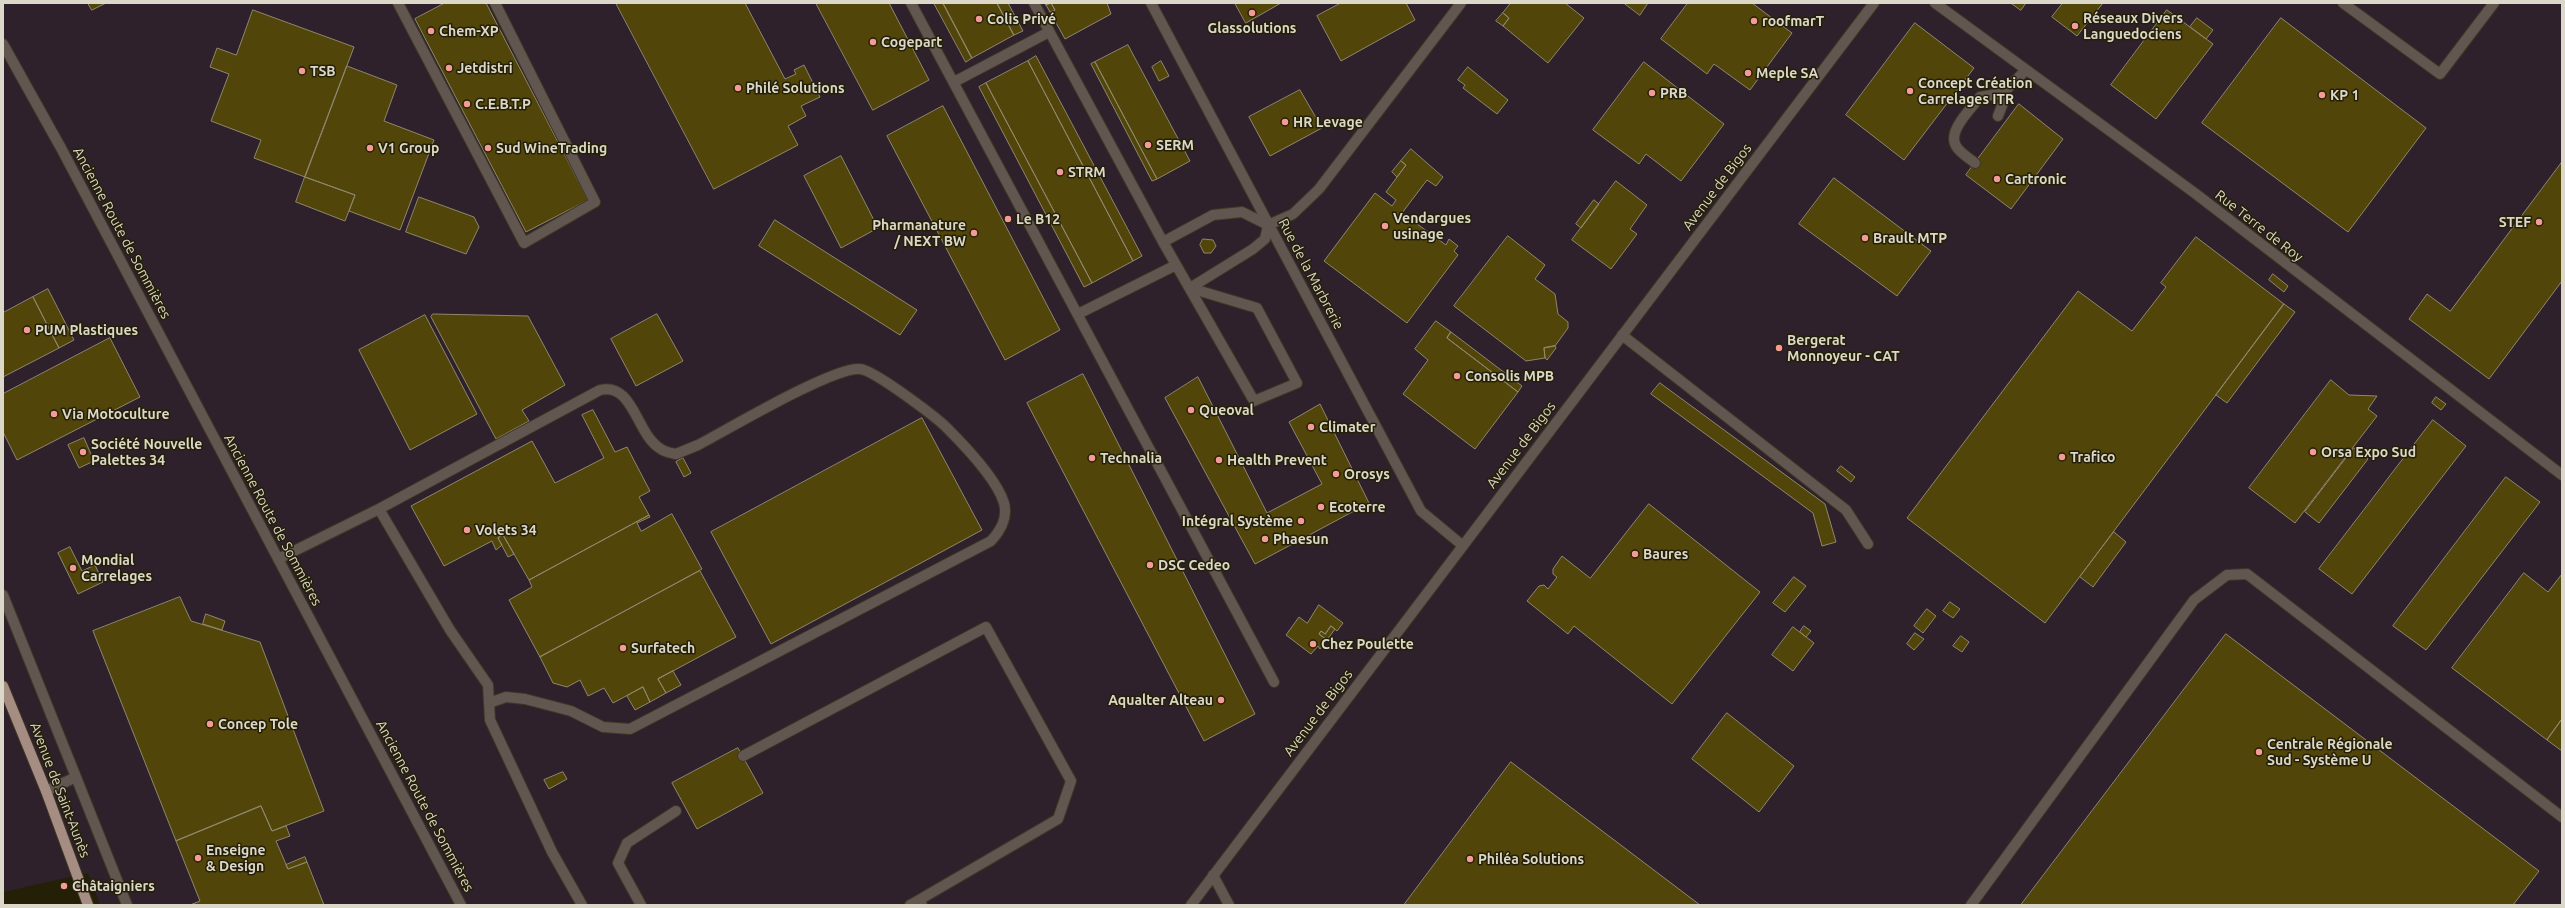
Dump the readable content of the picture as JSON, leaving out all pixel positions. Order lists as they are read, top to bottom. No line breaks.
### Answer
{"streets":{"main road":["Avenue de Saint-Aunès"],"street":["Avenue de Bigos","Rue Terre de Roy","Ancienne Route de Sommières","Rue de la Marbrerie"]},"crossings":[["Avenue de Bigos","Rue de la Marbrerie"]],"places":["Glassolutions","Colis Privé","roofmarT","Réseaux Divers Languedociens","Chem-XP","Cogepart","Jetdistri","TSB","Meple SA","Philé Solutions","Concept Création Carrelages ITR","PRB","KP 1","C.E.B.T.P","HR Levage","SERM","V1 Group","Sud WineTrading","STRM","Cartronic","Le B12","STEF","Vendargues usinage","Pharmanature / NEXT BW","Brault MTP","PUM Plastiques","Bergerat Monnoyeur - CAT","Consolis MPB","Queoval","Via Motoculture","Climater","Société Nouvelle Palettes 34","Orsa Expo Sud","Trafico","Technalia","Health Prevent","Orosys","Ecoterre","Intégral Système","Volets 34","Phaesun","Baures","DSC Cedeo","Mondial Carrelages","Chez Poulette","Surfatech","Aqualter Alteau","Concep Tole","Centrale Régionale Sud - Système U","Enseigne & Design","Philéa Solutions","Châtaigniers"]}
